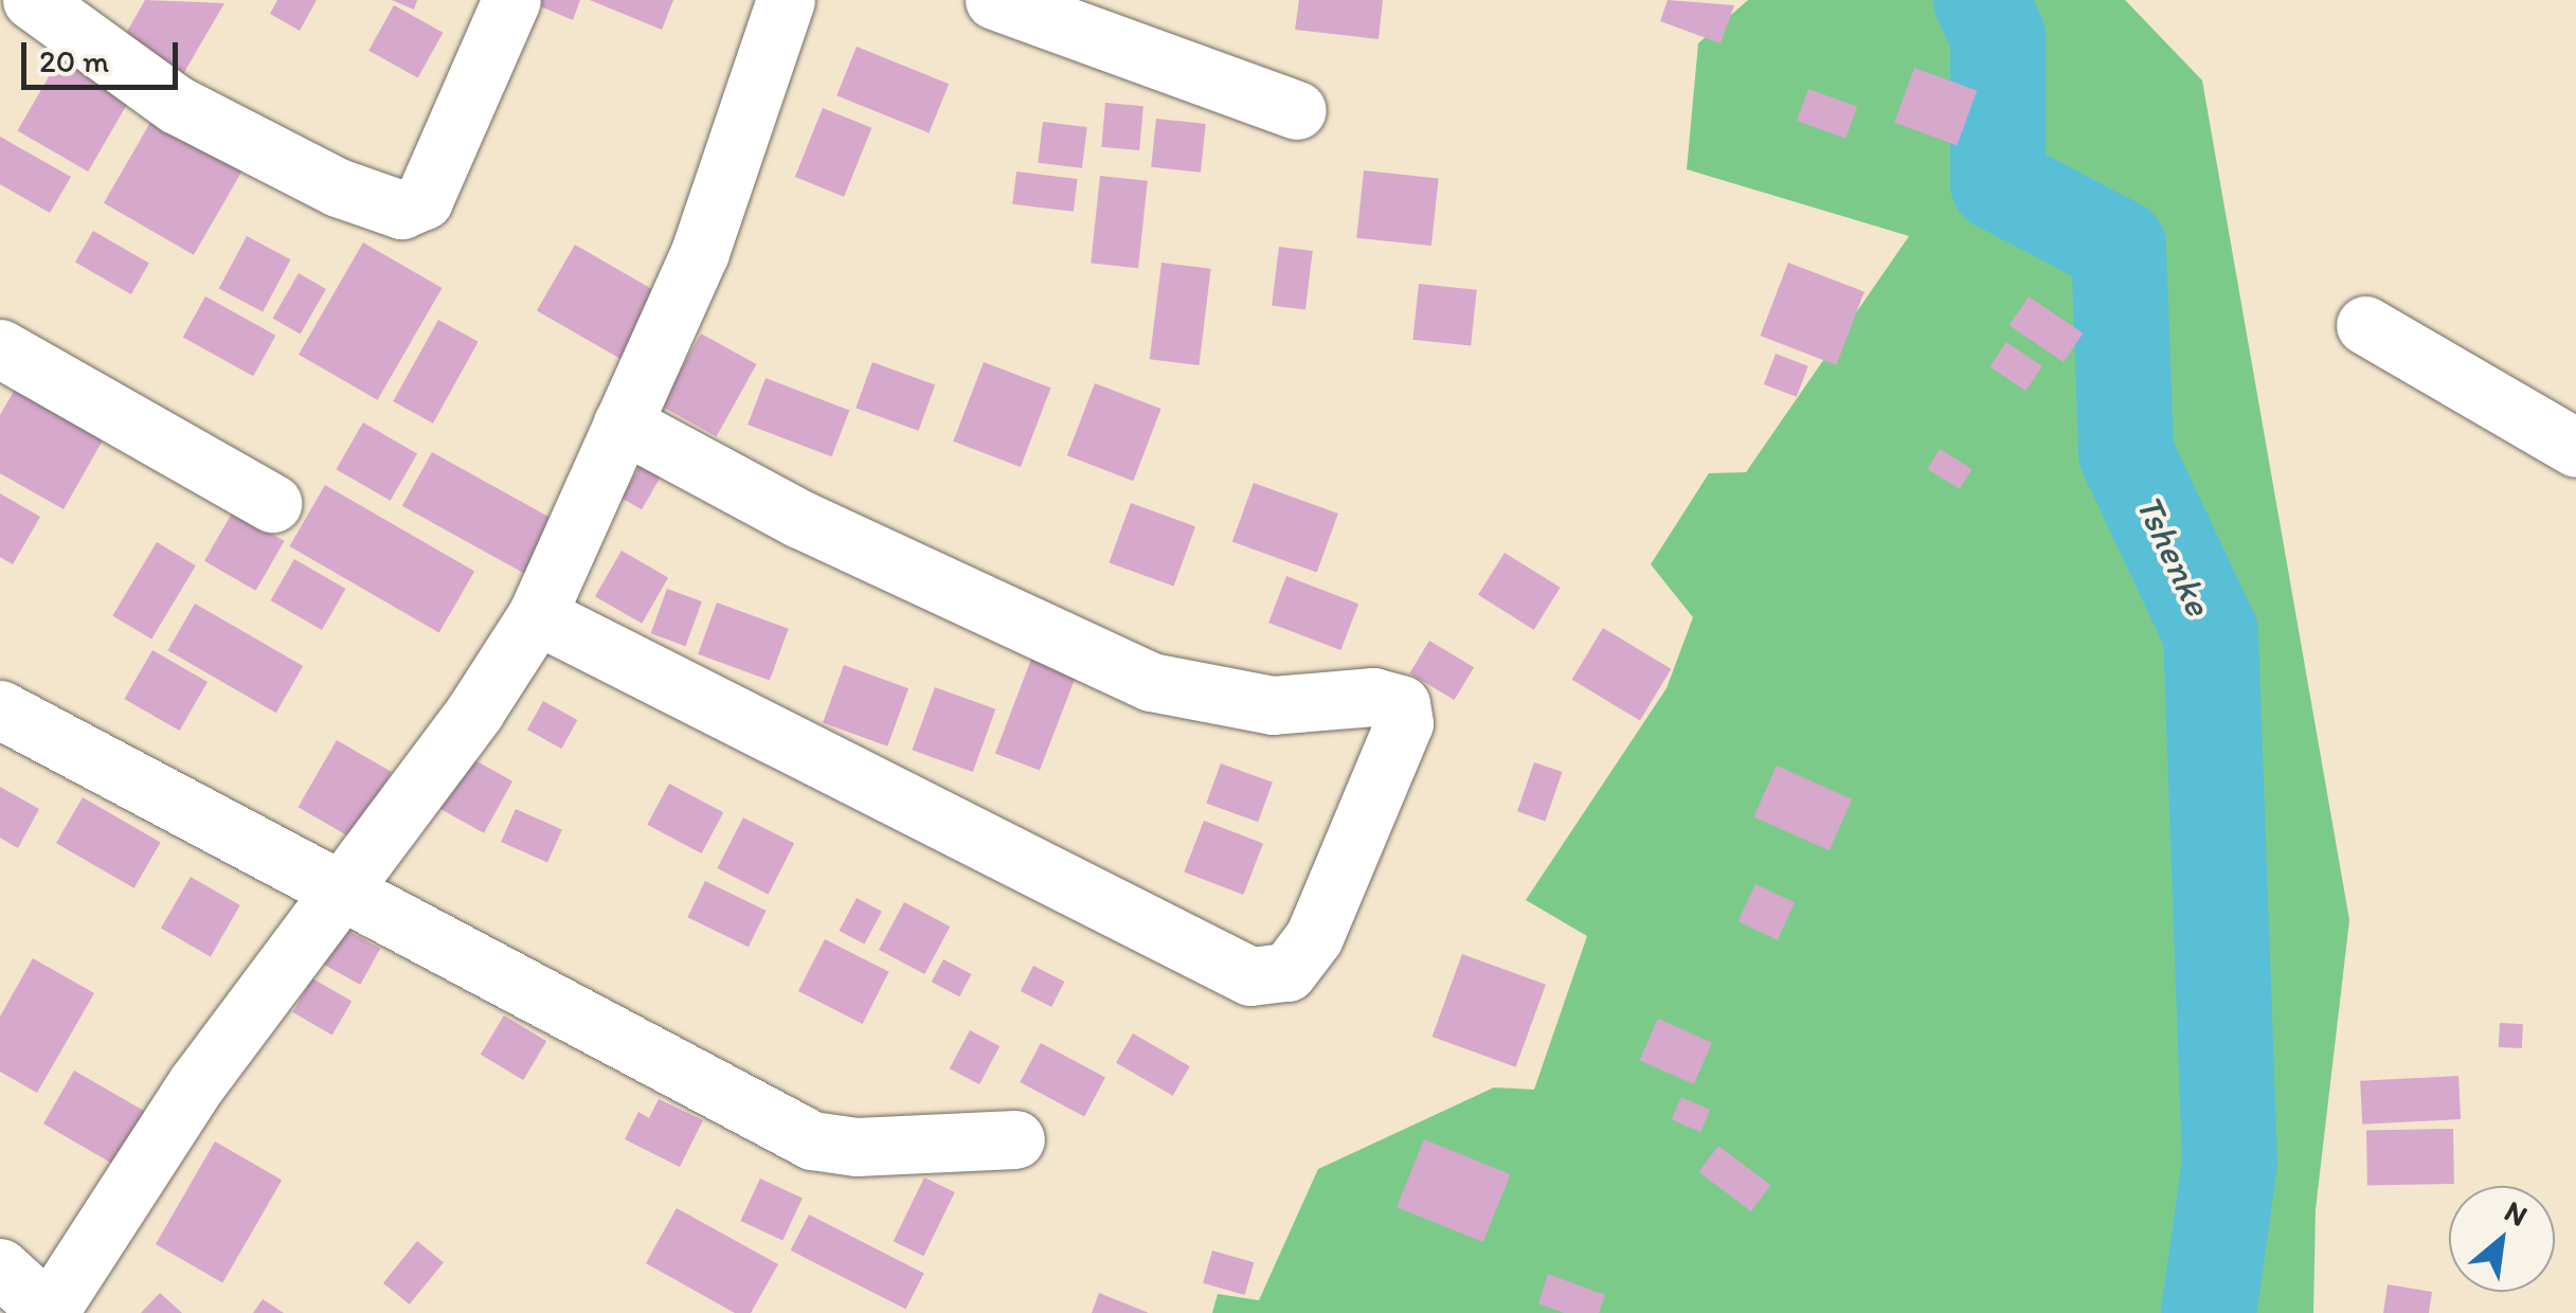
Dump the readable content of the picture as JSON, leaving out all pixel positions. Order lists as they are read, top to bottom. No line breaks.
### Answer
{"water":["Tshenke"],"scale_bar":"20 m","north":"top right"}
